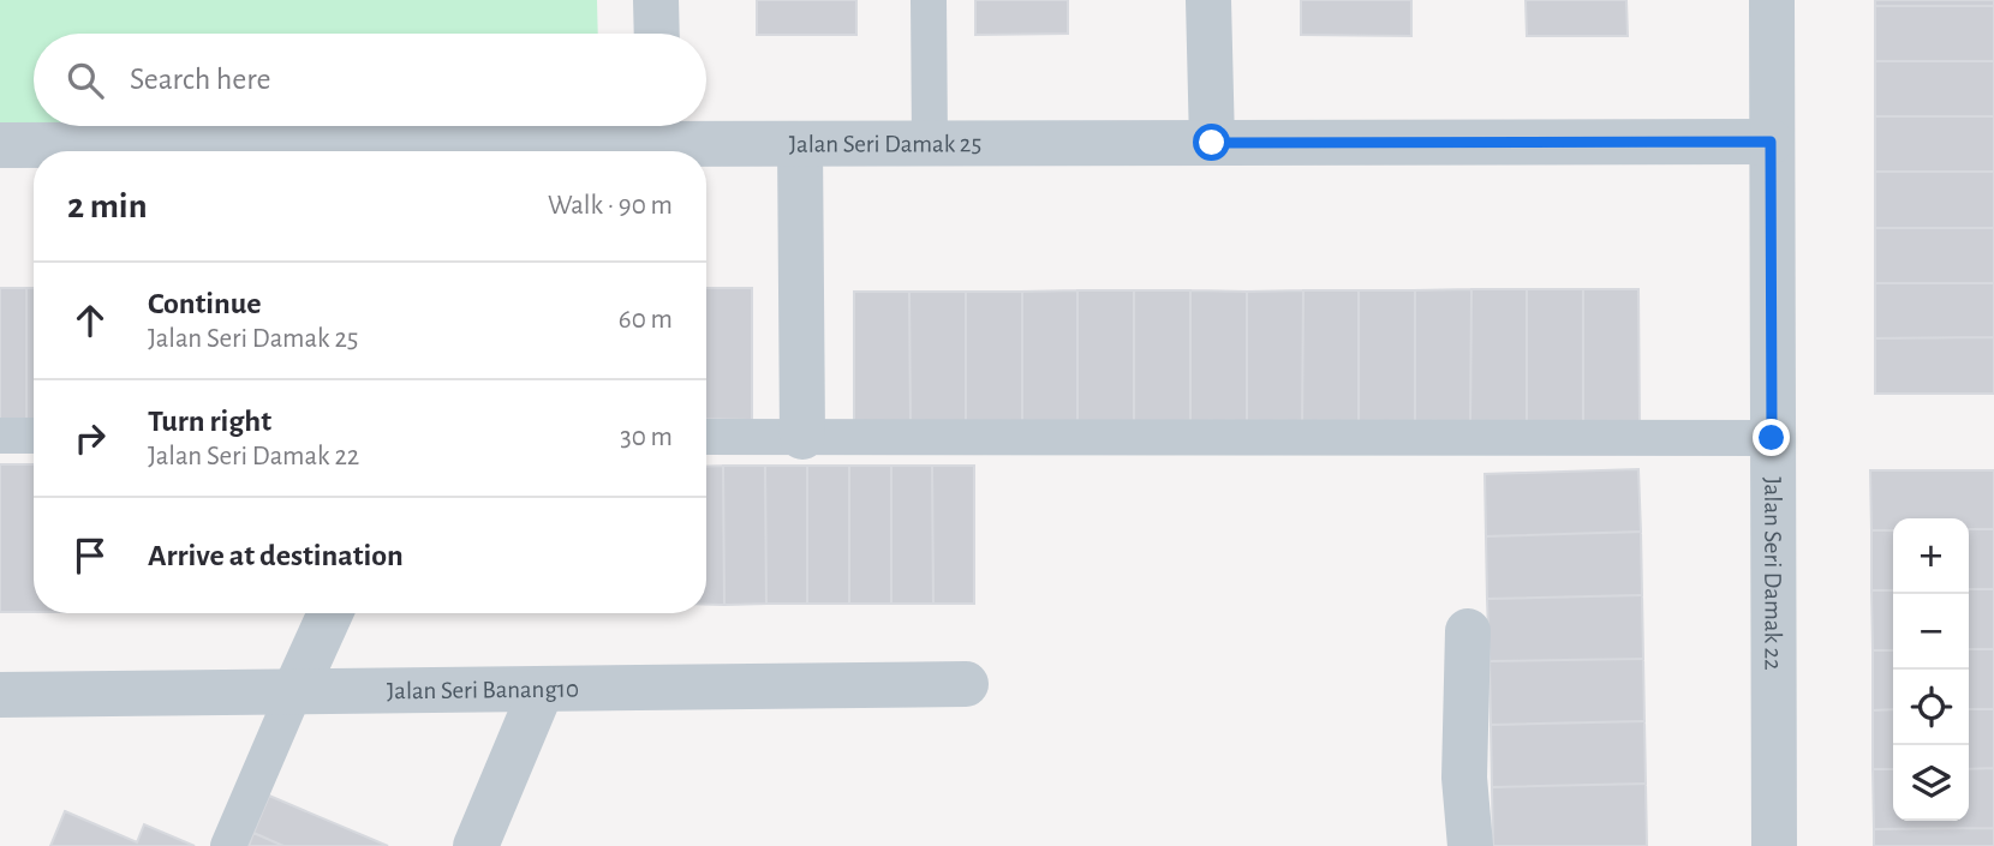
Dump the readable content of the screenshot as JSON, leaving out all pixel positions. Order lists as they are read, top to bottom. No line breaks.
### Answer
{"streets":{"street":["Jalan Seri Damak 25","Jalan Seri Damak 22","Jalan Seri Banang10"]},"crossings":[["Jalan Seri Damak 25","Jalan Seri Damak 22"]],"page":{"search":"Search here","heading":["2 min","Walk · 90 m"],"list":[["Continue","Jalan Seri Damak 25","60 m"],["Turn right","Jalan Seri Damak 22","30 m"],"Arrive at destination"],"map_buttons":["+","−"]}}
